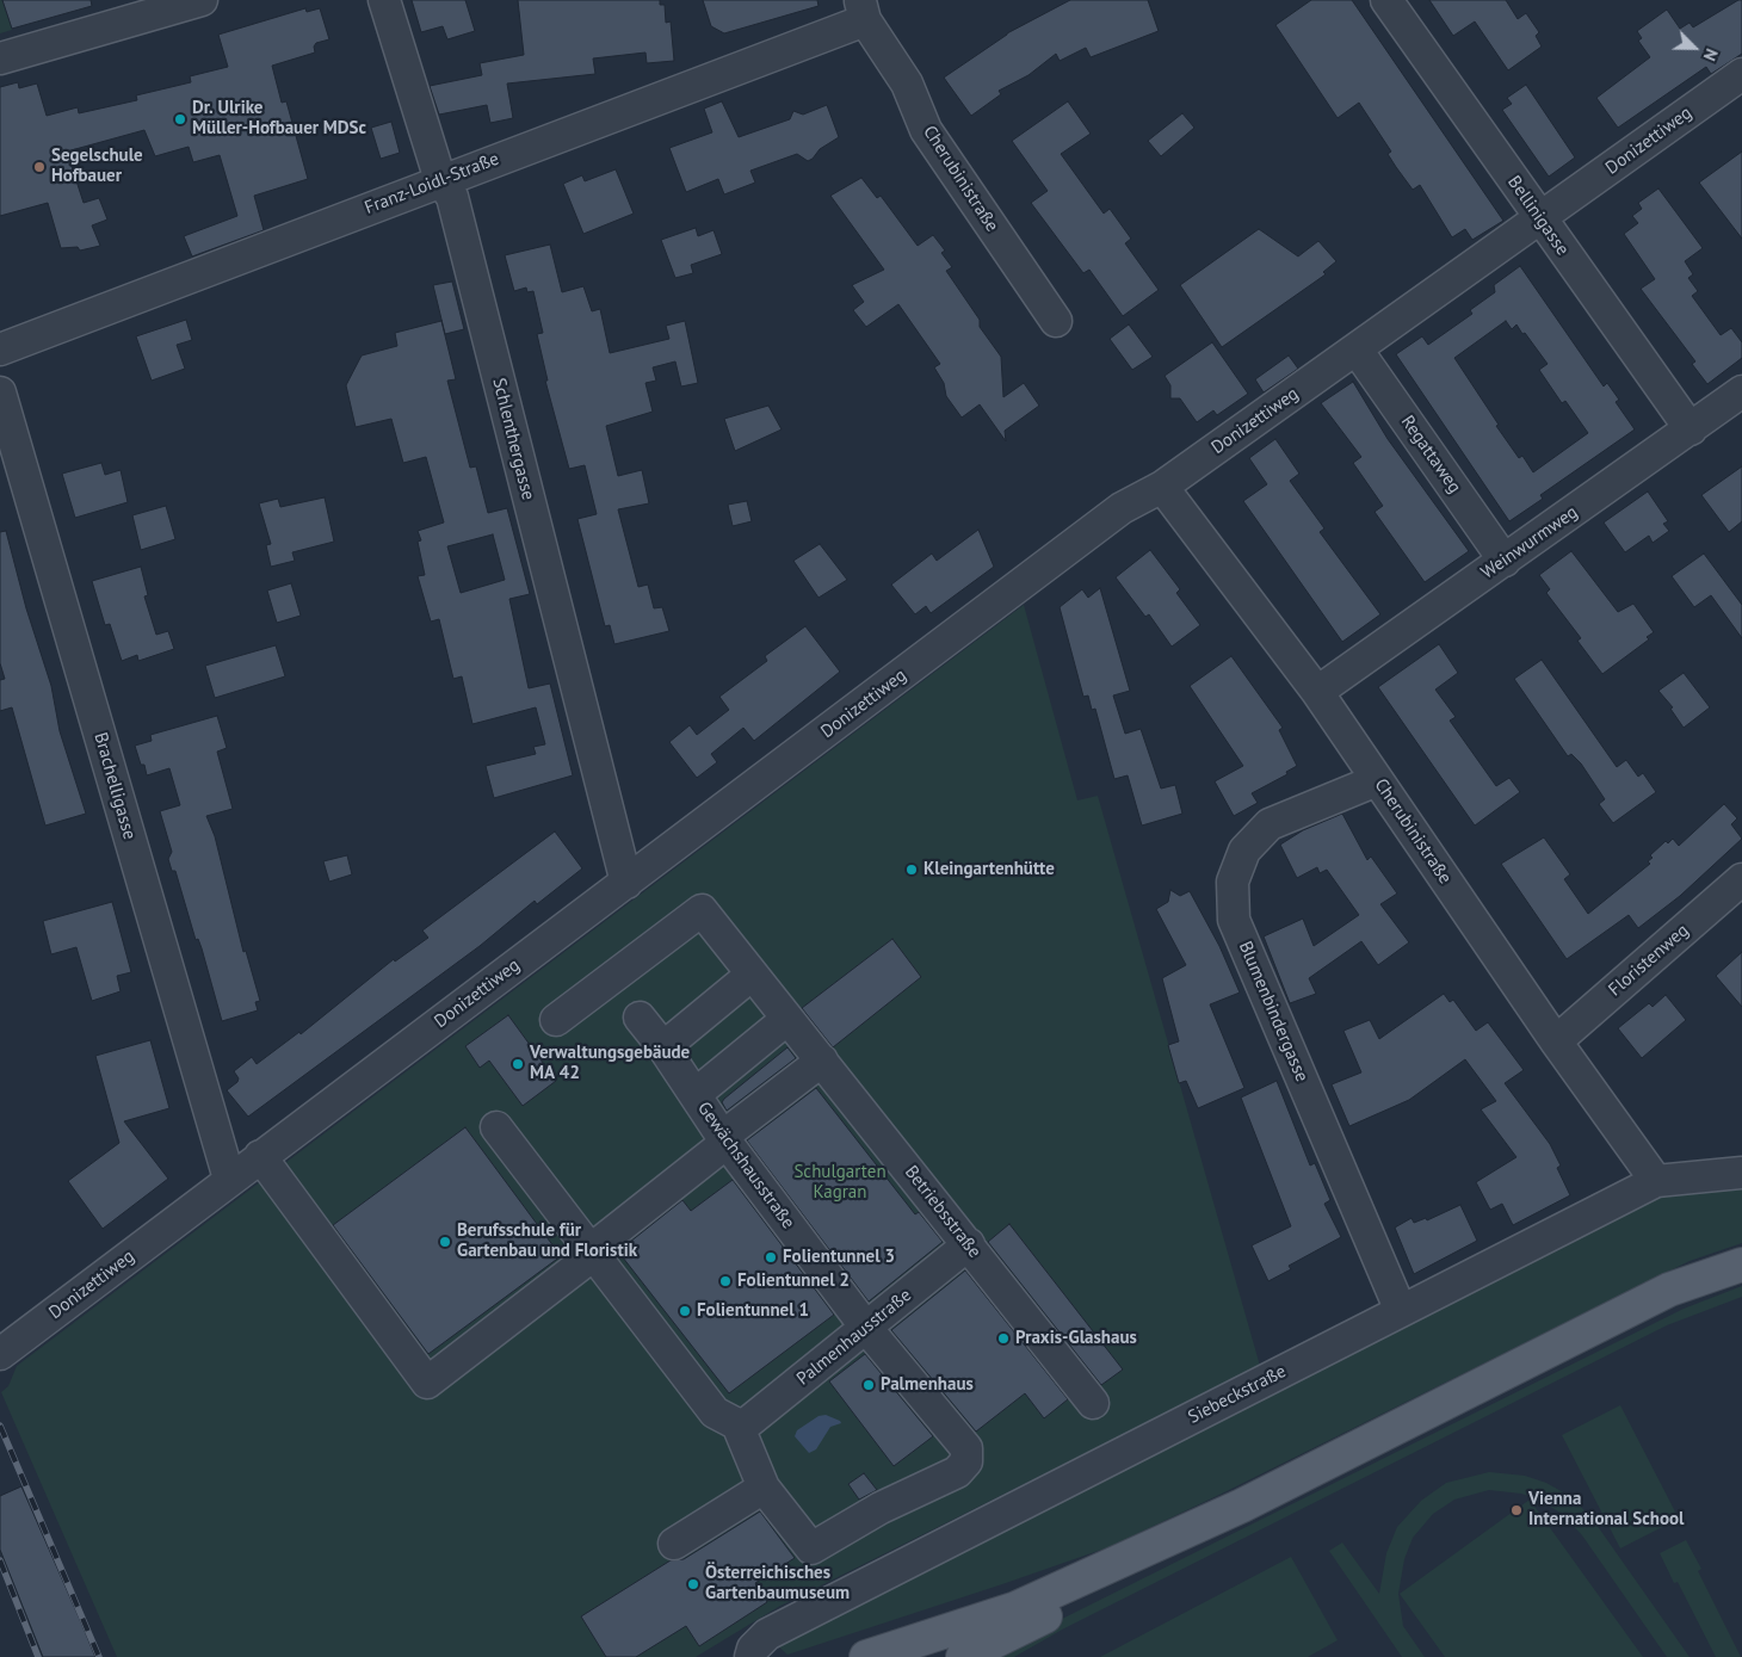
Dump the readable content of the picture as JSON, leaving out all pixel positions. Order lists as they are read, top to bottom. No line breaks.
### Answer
{"streets":{"street":["Donizettiweg","Cherubinistraße","Franz-Loidl-Straße","Bellinigasse","Schlenthergasse","Regattaweg","Weinwurmweg","Brachelligasse","Floristenweg","Blumenbindergasse","Gewächshausstraße","Betriebsstraße","Palmenhausstraße","Siebeckstraße"]},"crossings":[["Donizettiweg","Cherubinistraße"],["Donizettiweg","Bellinigasse"],["Donizettiweg","Schlenthergasse"],["Donizettiweg","Regattaweg"],["Donizettiweg","Brachelligasse"],["Cherubinistraße","Franz-Loidl-Straße"],["Cherubinistraße","Weinwurmweg"],["Cherubinistraße","Floristenweg"],["Cherubinistraße","Blumenbindergasse"],["Cherubinistraße","Siebeckstraße"],["Franz-Loidl-Straße","Schlenthergasse"],["Bellinigasse","Weinwurmweg"],["Regattaweg","Weinwurmweg"],["Blumenbindergasse","Siebeckstraße"],["Gewächshausstraße","Palmenhausstraße"],["Betriebsstraße","Palmenhausstraße"]],"parks":["Schulgarten Kagran"],"places":["Dr. Ulrike Müller-Hofbauer MDSc","Segelschule Hofbauer","Kleingartenhütte","Verwaltungsgebäude MA 42","Berufsschule für Gartenbau und Floristik","Folientunnel 3","Folientunnel 2","Folientunnel 1","Praxis-Glashaus","Palmenhaus","Vienna International School","Österreichisches Gartenbaumuseum"],"north":"bottom right"}
